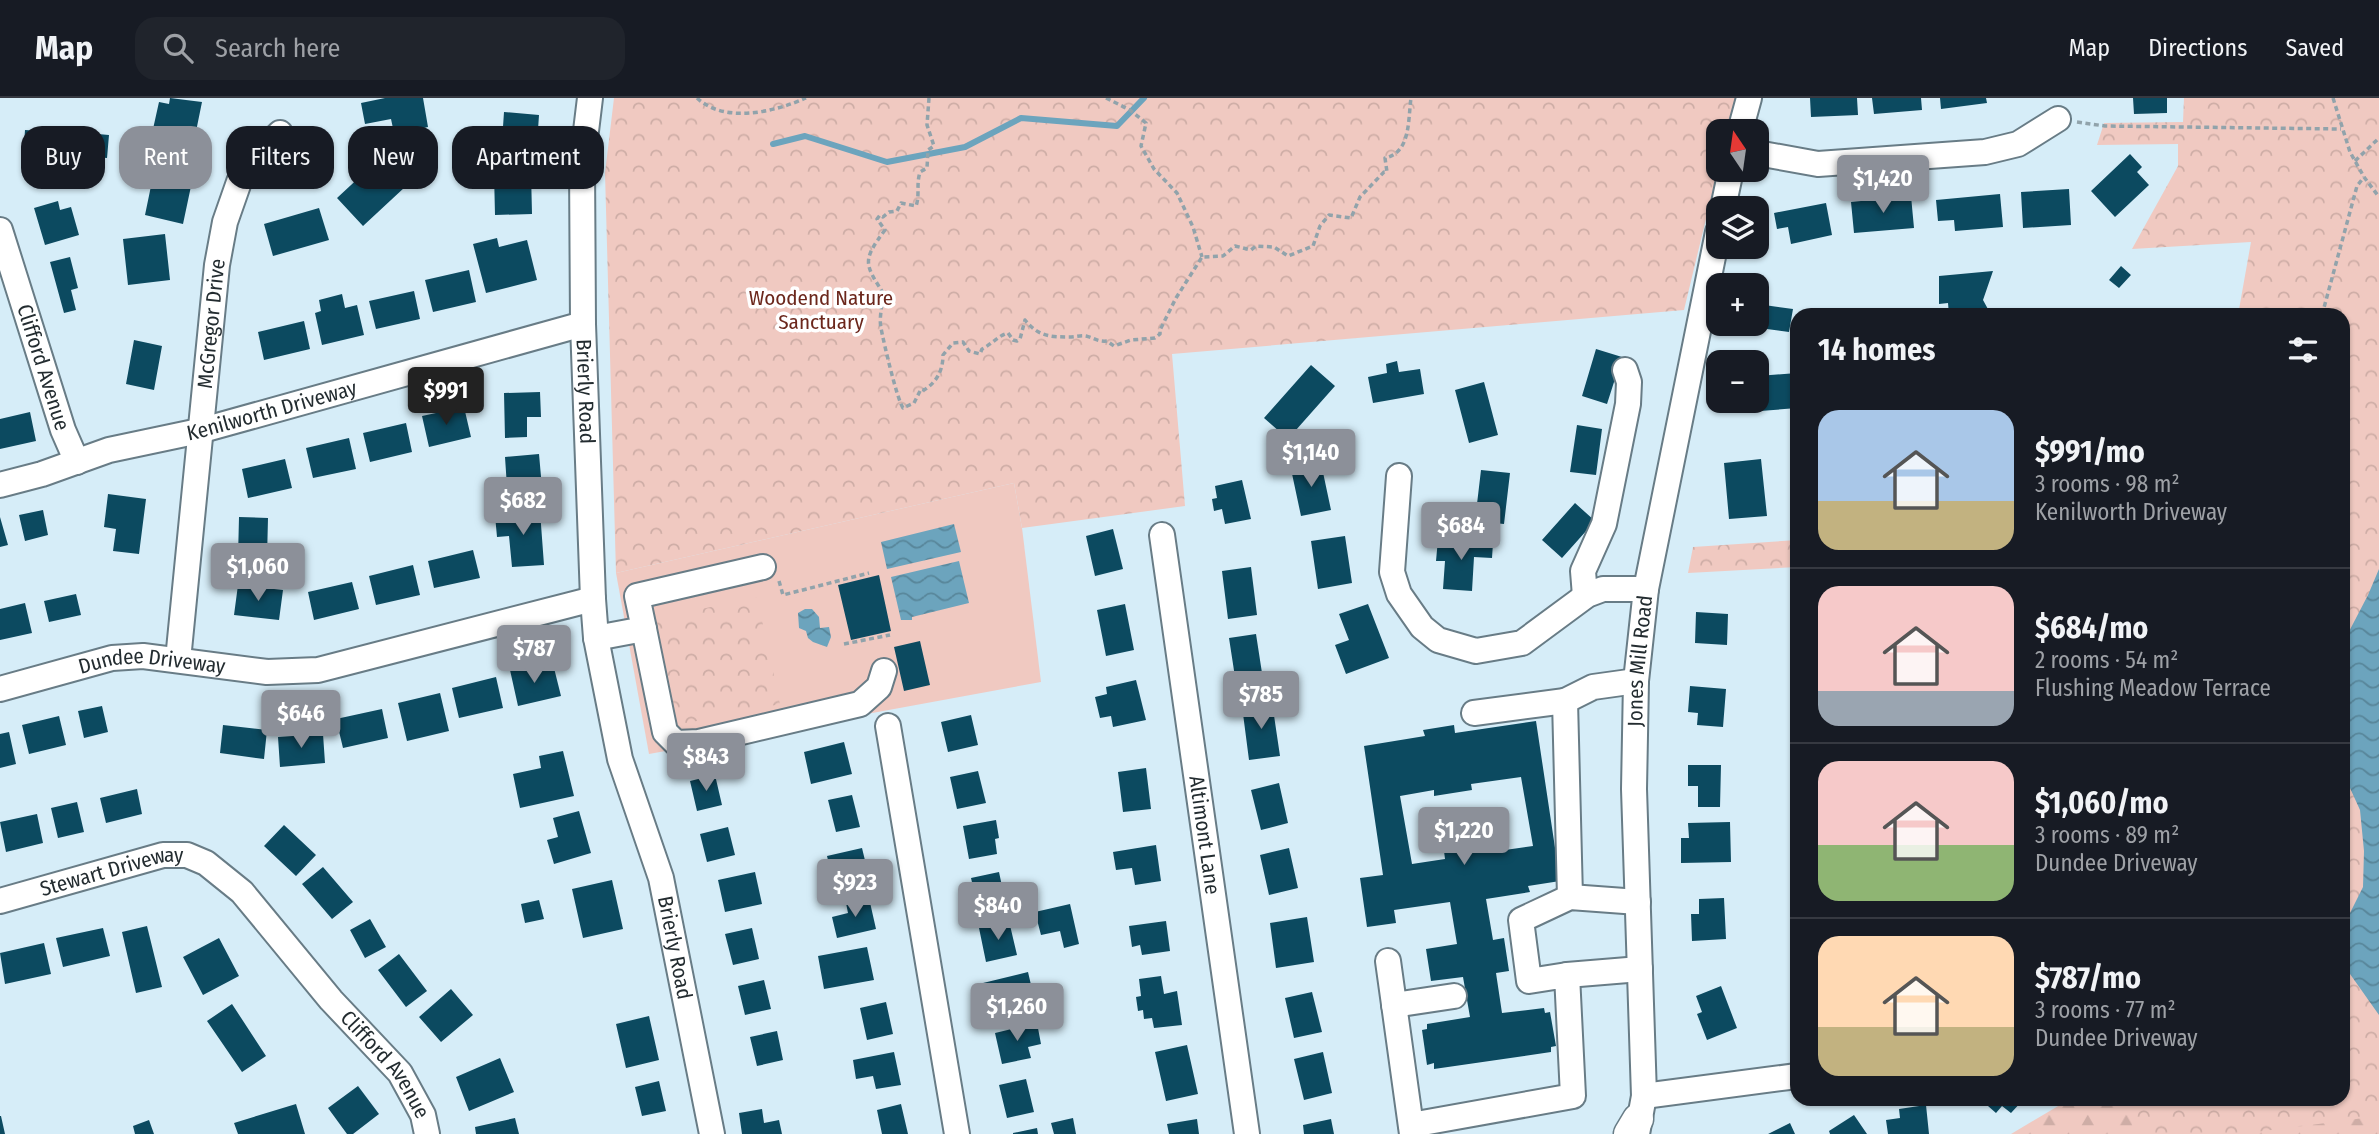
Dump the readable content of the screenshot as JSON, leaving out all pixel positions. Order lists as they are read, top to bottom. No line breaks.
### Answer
{"streets":{"street":["McGregor Drive","Clifford Avenue","Brierly Road","Kenilworth Driveway","Jones Mill Road","Dundee Driveway","Altimont Lane","Stewart Driveway"]},"crossings":[["McGregor Drive","Kenilworth Driveway"],["McGregor Drive","Dundee Driveway"],["Clifford Avenue","Kenilworth Driveway"],["Clifford Avenue","Stewart Driveway"],["Brierly Road","Kenilworth Driveway"],["Brierly Road","Dundee Driveway"]],"parks":["Woodend Nature Sanctuary"],"north":"top","page":{"header":"Map","search":"Search here","nav":["Map","Directions","Saved"],"map_buttons":["+","−"],"chip":["Buy","Rent","Filters","New","Apartment"],"price":["$1,420","$991","$1,140","$682","$684","$1,060","$787","$785","$646","$843","$1,220","$923","$840","$1,260"],"heading":"14 homes","list":[{"name":"$991/mo","note":"3 rooms · 98 m² · Kenilworth Driveway"},{"name":"$684/mo","note":"2 rooms · 54 m² · Flushing Meadow Terrace"},{"name":"$1,060/mo","note":"3 rooms · 89 m² · Dundee Driveway"},{"name":"$787/mo","note":"3 rooms · 77 m² · Dundee Driveway"}]}}
